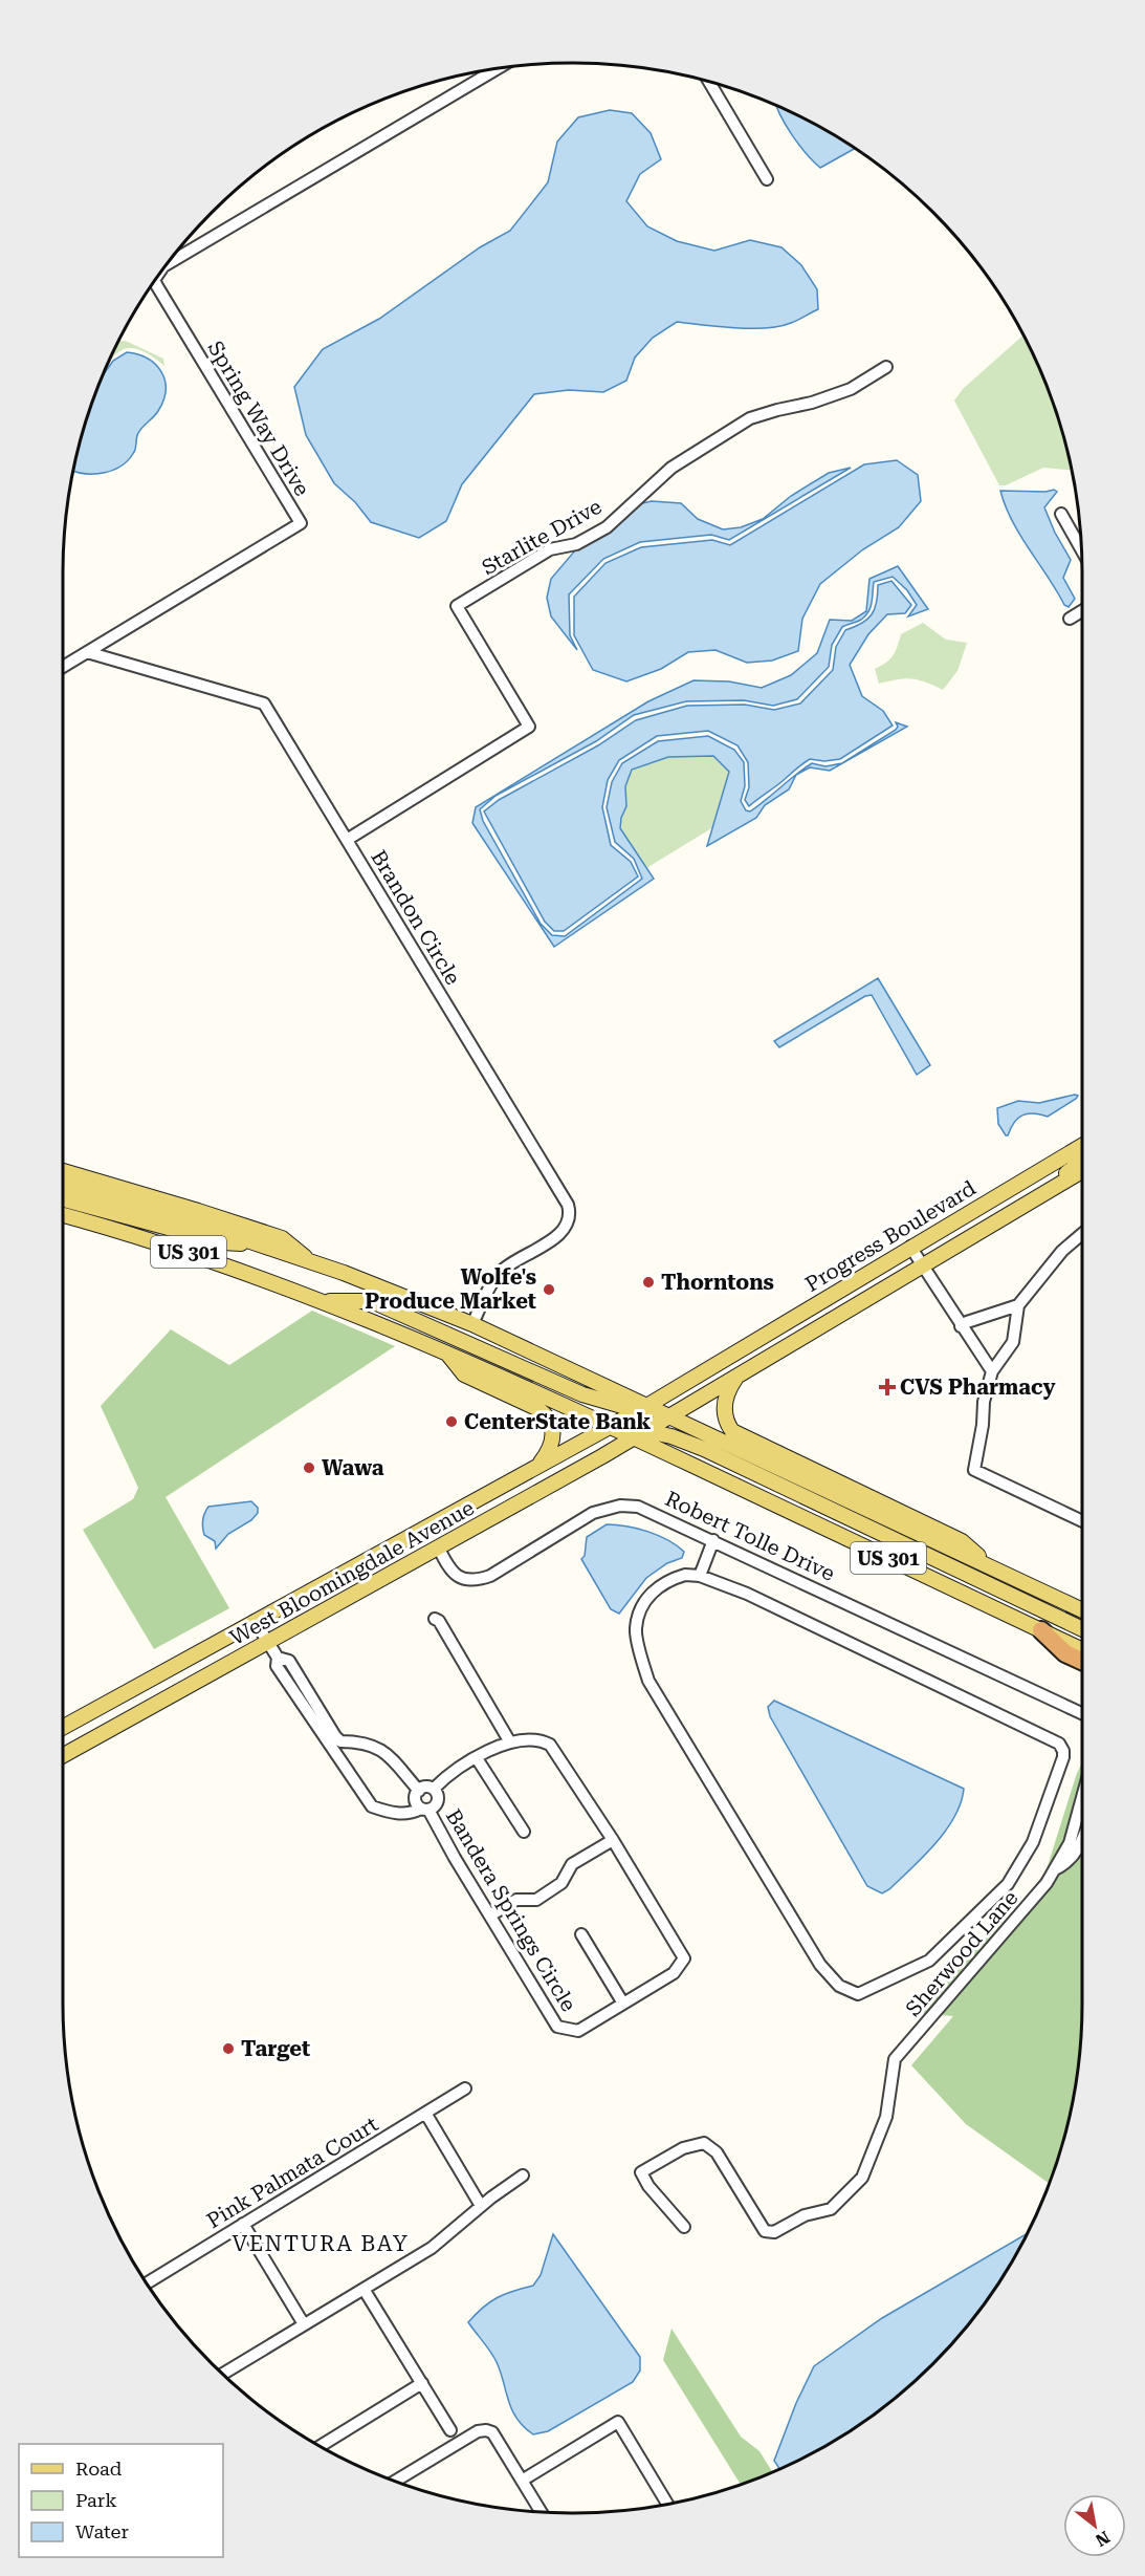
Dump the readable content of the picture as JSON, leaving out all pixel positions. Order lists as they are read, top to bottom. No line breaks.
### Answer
{"streets":{"main road":["Progress Boulevard","US 301","West Bloomingdale Avenue"],"street":["Spring Way Drive","Starlite Drive","Brandon Circle","Robert Tolle Drive","Bandera Springs Circle","Sherwood Lane","Pink Palmata Court"]},"crossings":[["Spring Way Drive","Brandon Circle"],["Starlite Drive","Brandon Circle"],["Brandon Circle","US 301"],["Progress Boulevard","US 301"],["Progress Boulevard","West Bloomingdale Avenue"],["US 301","West Bloomingdale Avenue"],["Robert Tolle Drive","West Bloomingdale Avenue"],["West Bloomingdale Avenue","Bandera Springs Circle"]],"districts":["VENTURA BAY"],"places":{"other":["Thorntons","Wolfe's Produce Market","CenterState Bank","Wawa","Target"],"health":["CVS Pharmacy"]},"legend":["Road","Park","Water"],"north":"bottom right"}
